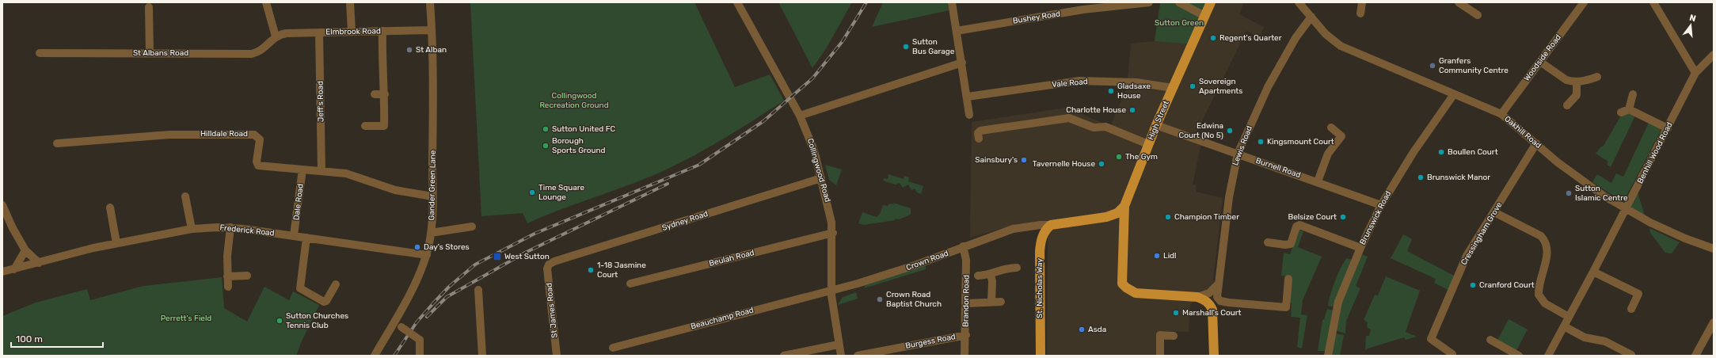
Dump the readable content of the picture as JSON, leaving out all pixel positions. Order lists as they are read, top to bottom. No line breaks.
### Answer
{"streets":{"main road":["High Street","Crown Road","St. Nicholas Way"],"street":["Bushey Road","Elmbrook Road","St Albans Road","Woodside Road","Vale Road","Jeff's Road","Oakhill Road","Hilldale Road","Lewis Road","Benhill Wood Road","Burnell Road","Collingwood Road","Gander Green Lane","Dale Road","Brunswick Road","Sydney Road","Frederick Road","Cressingham Grove","Beulah Road","Brandon Road","St James Road","Beauchamp Road","Burgess Road"]},"crossings":[["Elmbrook Road","St Albans Road"],["Elmbrook Road","Jeff's Road"],["Elmbrook Road","Gander Green Lane"],["Woodside Road","Oakhill Road"],["Vale Road","High Street"],["Jeff's Road","Hilldale Road"],["High Street","Burnell Road"],["High Street","Crown Road"],["Oakhill Road","Lewis Road"],["Oakhill Road","Benhill Wood Road"],["Oakhill Road","Brunswick Road"],["Oakhill Road","Cressingham Grove"],["Hilldale Road","Gander Green Lane"],["Hilldale Road","Dale Road"],["Lewis Road","Burnell Road"],["Burnell Road","Brunswick Road"],["Collingwood Road","Sydney Road"],["Collingwood Road","Beulah Road"],["Collingwood Road","Crown Road"],["Collingwood Road","Beauchamp Road"],["Gander Green Lane","Frederick Road"],["Dale Road","Frederick Road"],["Sydney Road","St James Road"],["Crown Road","St. Nicholas Way"],["Crown Road","Brandon Road"],["Crown Road","Beauchamp Road"],["Brandon Road","Burgess Road"]],"parks":["Sutton Green","Collingwood Recreation Ground","Perrett's Field"],"places":{"other":["Regent's Quarter","Sutton Bus Garage","St Alban","Granfers Community Centre","Sovereign Apartments","Gladsaxe House","Charlotte House","Sutton United FC","Edwina Court (No 5)","Kingsmount Court","Borough Sports Ground","Boullen Court","The Gym","Sainsbury's","Tavernelle House","Brunswick Manor","Time Square Lounge","Sutton Islamic Centre","Champion Timber","Belsize Court","Day's Stores","Lidl","1-18 Jasmine Court","Cranford Court","Crown Road Baptist Church","Marshall's Court","Sutton Churches Tennis Club","Asda"],"transit":["West Sutton"]},"scale_bar":"100 m","north":"top"}
